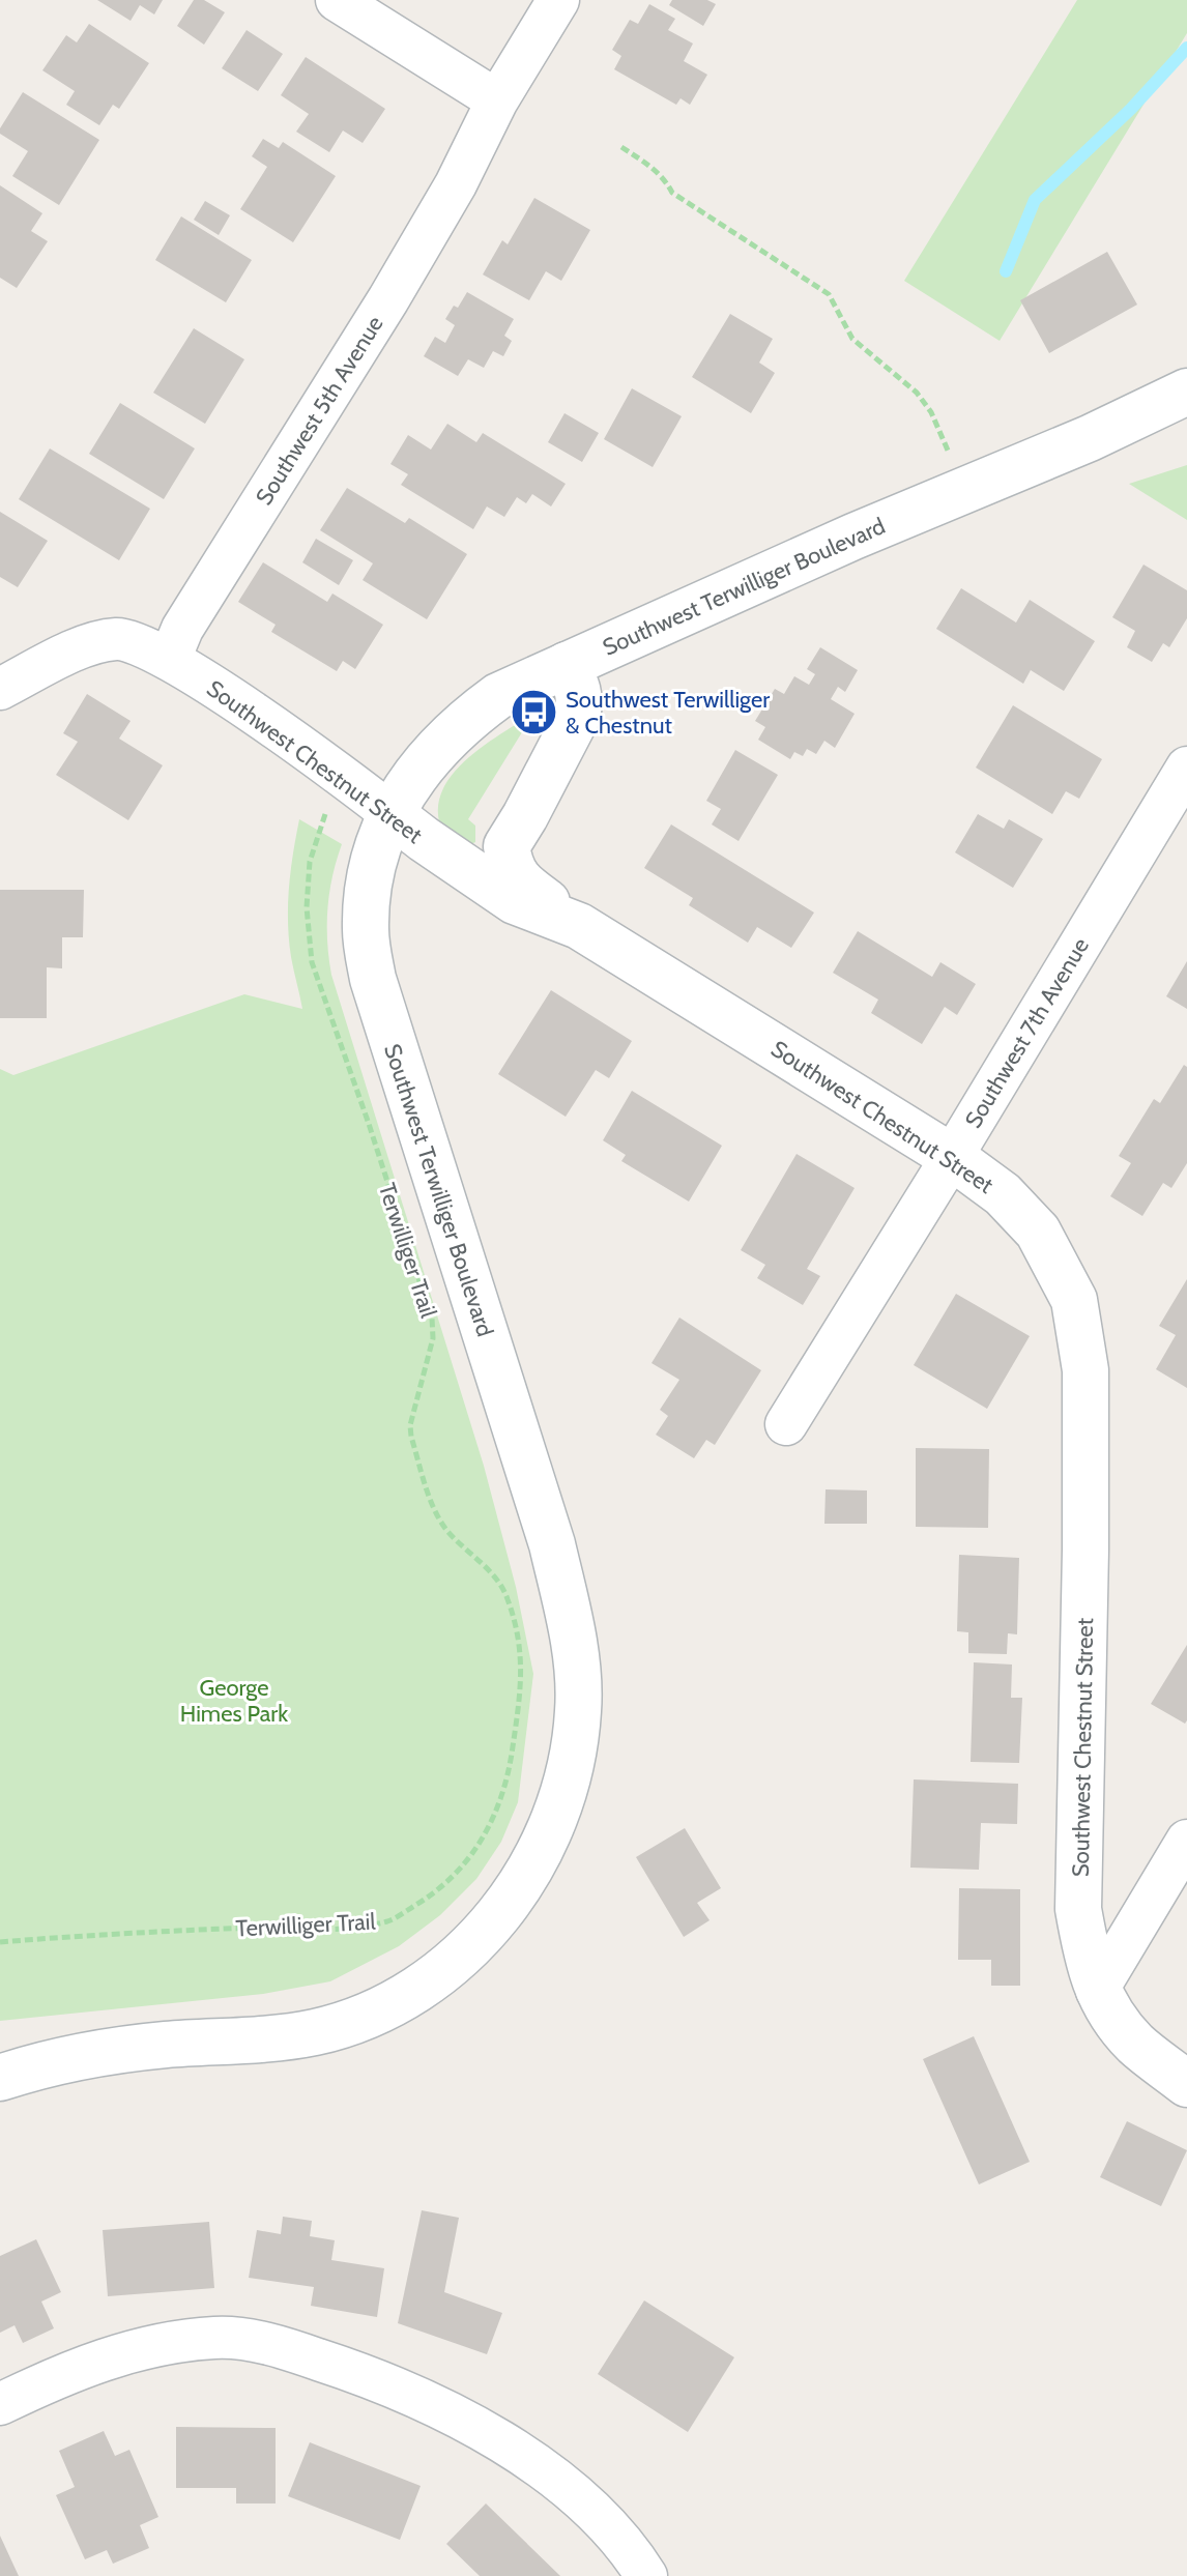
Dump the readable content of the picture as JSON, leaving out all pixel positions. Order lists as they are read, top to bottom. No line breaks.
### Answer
{"streets":{"main road":["Southwest Terwilliger Boulevard","Southwest Chestnut Street"],"street":["Southwest 5th Avenue","Southwest 7th Avenue"],"path":["Terwilliger Trail"]},"crossings":[["Southwest 5th Avenue","Southwest Chestnut Street"],["Southwest Terwilliger Boulevard","Southwest Chestnut Street"],["Southwest Chestnut Street","Southwest 7th Avenue"]],"parks":["George Himes Park"],"places":{"bus stop":["Southwest Terwilliger & Chestnut"]}}
